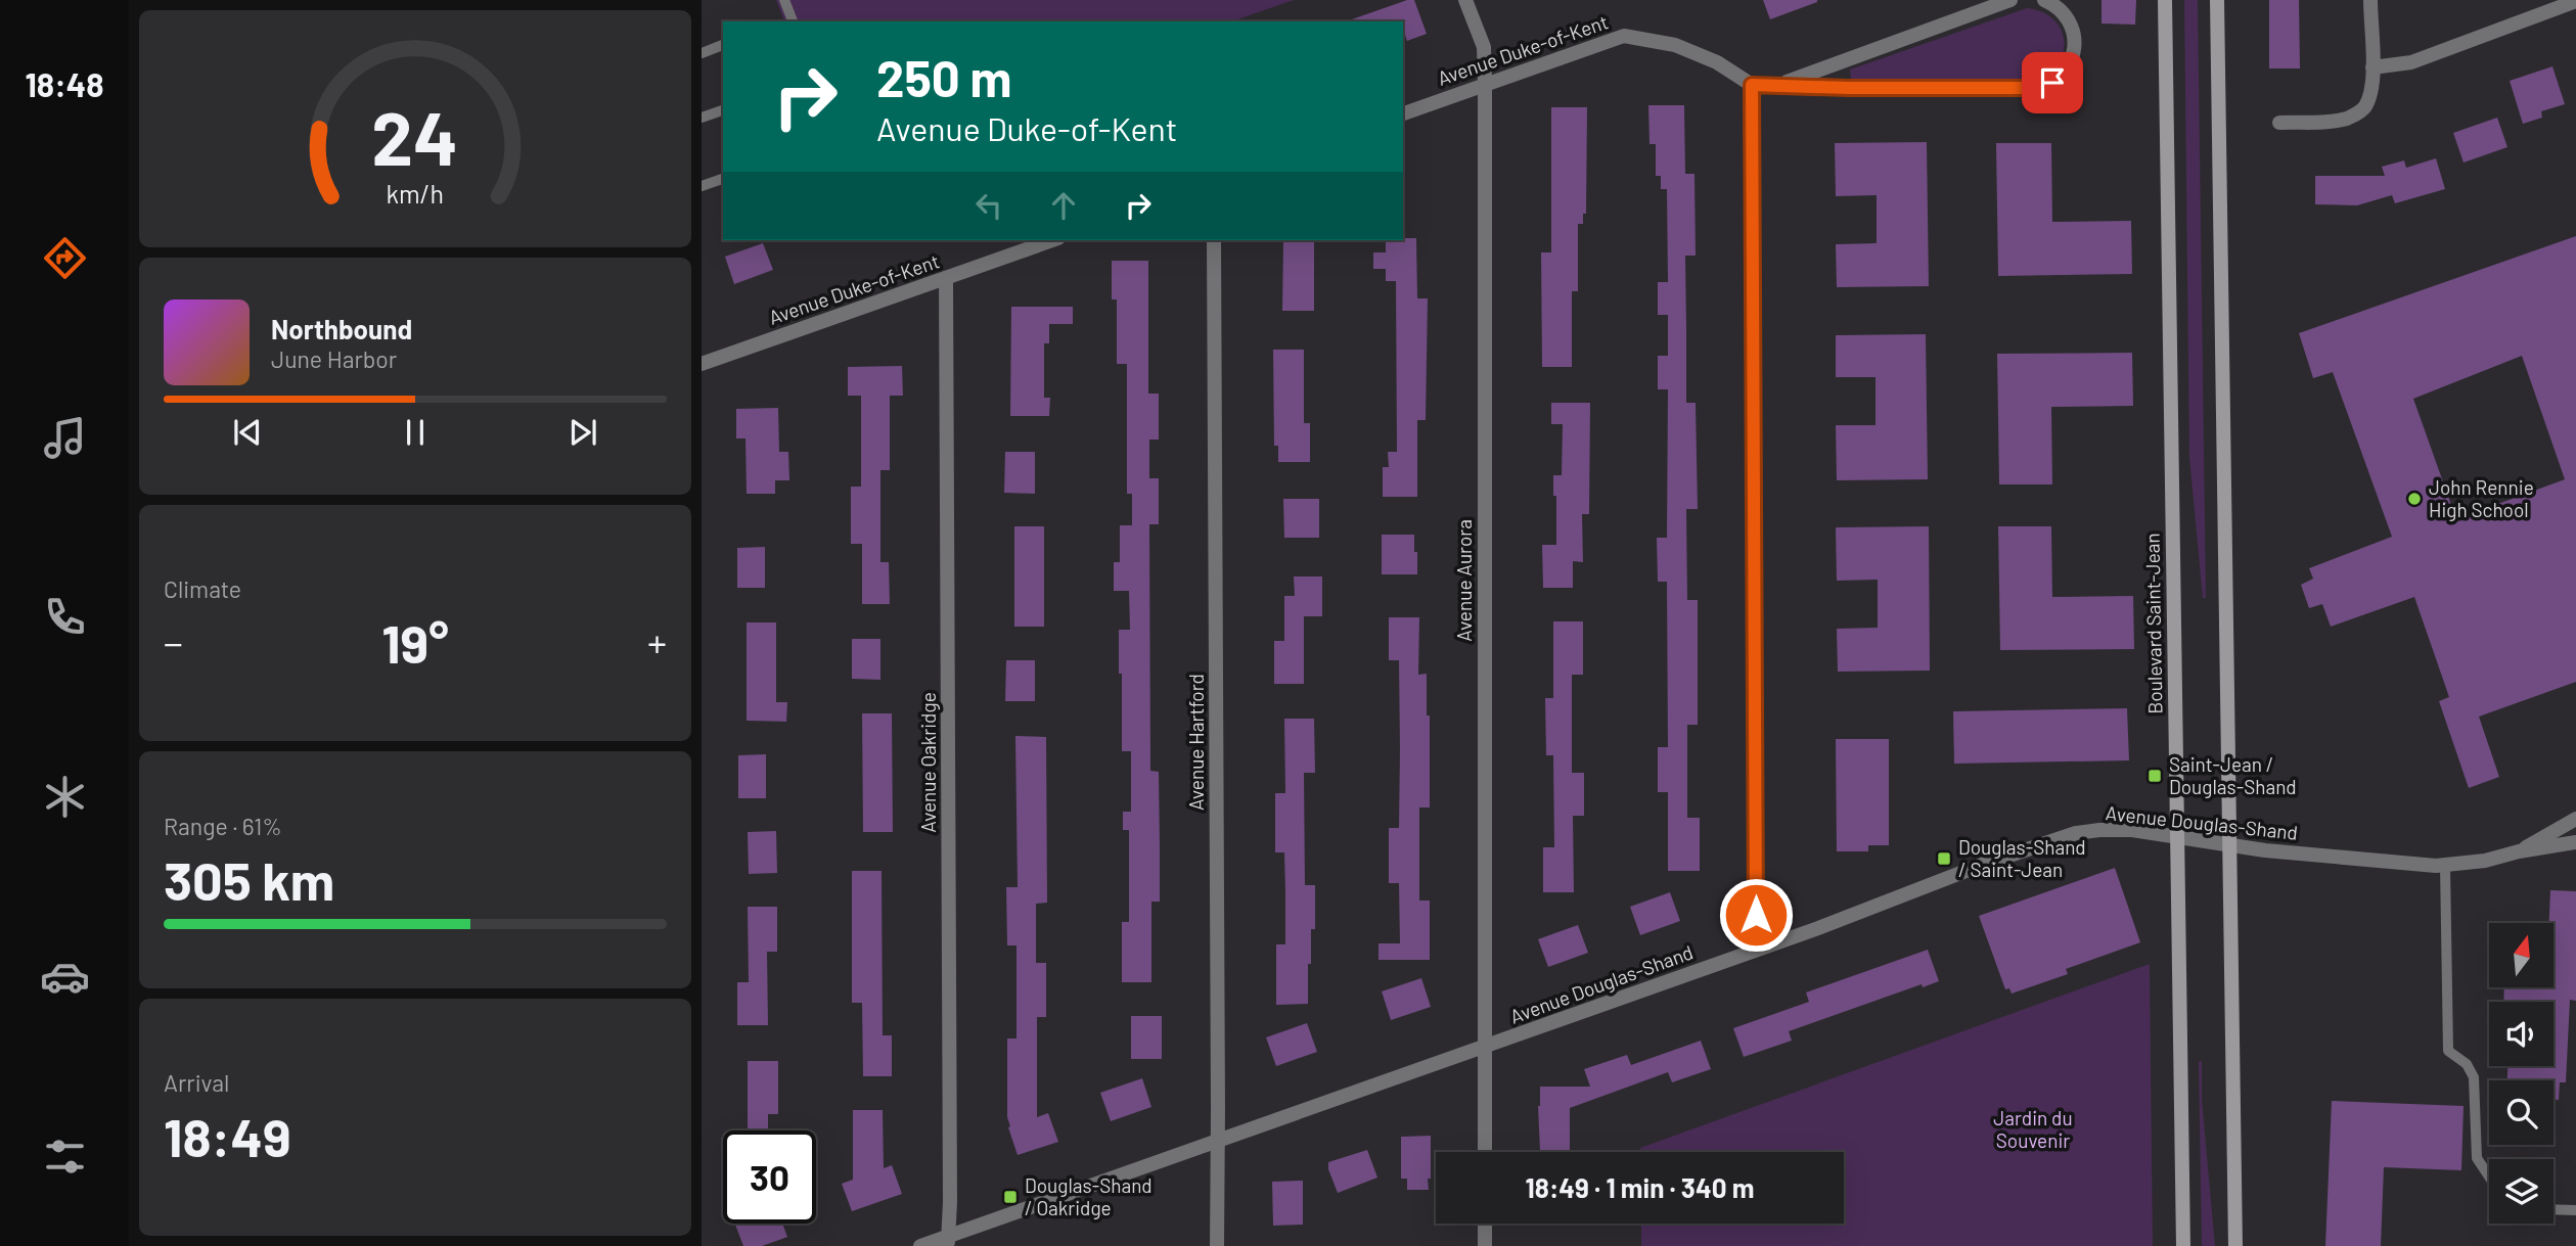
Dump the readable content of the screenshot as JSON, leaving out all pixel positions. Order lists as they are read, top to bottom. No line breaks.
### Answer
{"streets":{"main road":["Boulevard Saint-Jean"],"street":["Avenue Duke-of-Kent","Avenue Aurora","Avenue Hartford","Avenue Oakridge","Avenue Douglas-Shand"]},"crossings":[["Avenue Duke-of-Kent","Avenue Aurora"],["Avenue Duke-of-Kent","Avenue Oakridge"],["Avenue Aurora","Avenue Douglas-Shand"],["Boulevard Saint-Jean","Avenue Douglas-Shand"],["Avenue Hartford","Avenue Douglas-Shand"],["Avenue Oakridge","Avenue Douglas-Shand"]],"parks":["Jardin du Souvenir"],"places":{"other":["John Rennie High School"],"transit":["Saint-Jean / Douglas-Shand","Douglas-Shand / Saint-Jean","Douglas-Shand / Oakridge"]},"north":"top","page":{"tabs":"18:48","turn":["250 m","Avenue Duke-of-Kent"],"song":["Northbound","June Harbor"],"tile":["Climate",["Range · 61%","305 km"],["Arrival","18:49"]],"heat":["−","19°","+"],"limit":"30","trip":"18:49 · 1 min · 340 m","gauge":["24","km/h"]}}
